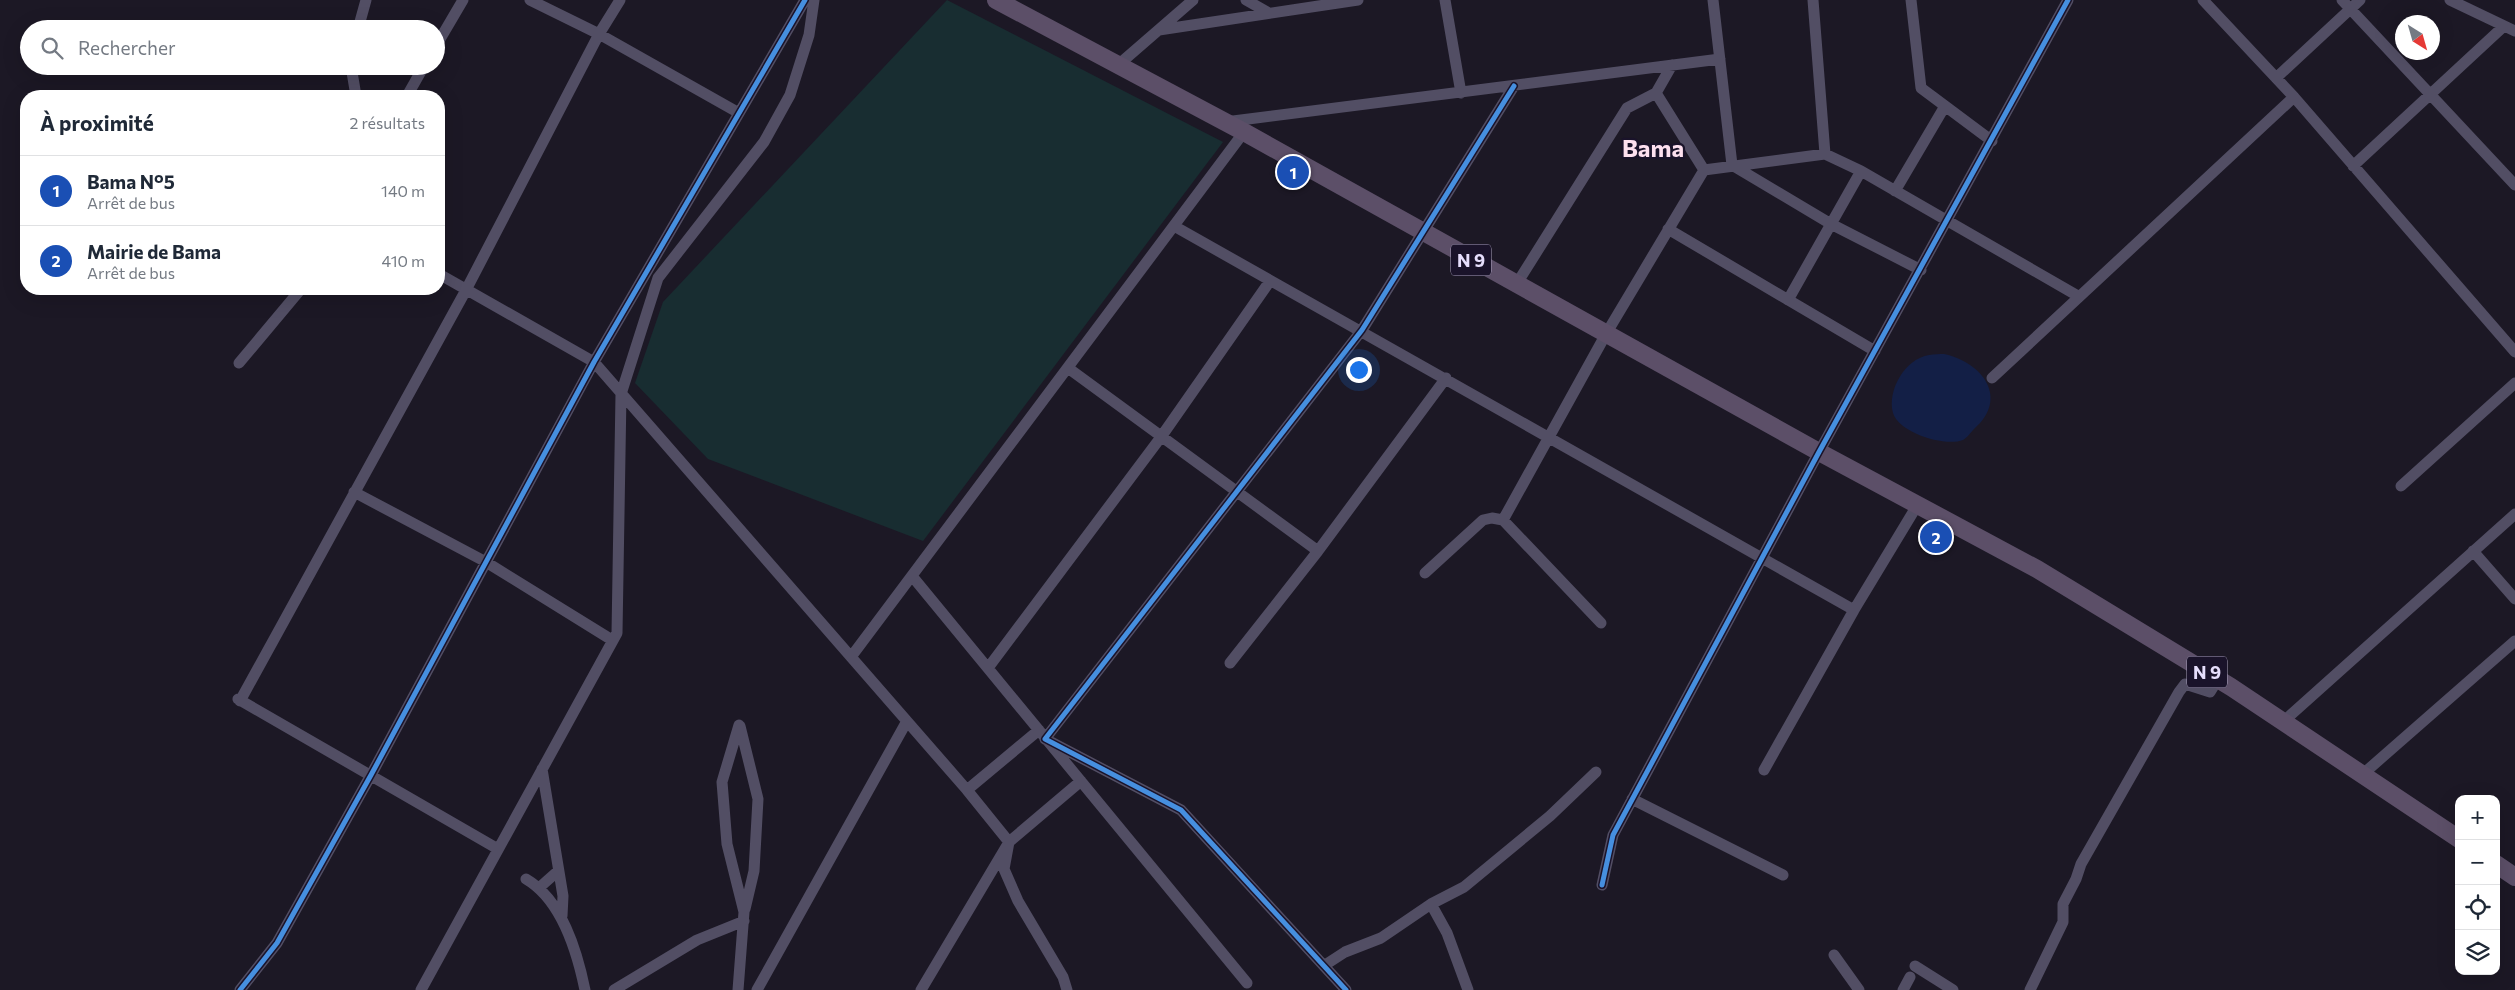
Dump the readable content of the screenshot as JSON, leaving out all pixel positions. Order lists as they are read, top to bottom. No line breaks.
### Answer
{"streets":{"main road":["N 9"]},"districts":["Bama"],"north":"bottom right","page":{"search":"Rechercher","heading":["À proximité","2 résultats"],"pins":["1","2"],"list":[{"mark":"1","name":"Bama N°5","note":"Arrêt de bus","value":"140 m"},{"mark":"2","name":"Mairie de Bama","note":"Arrêt de bus","value":"410 m"}],"map_buttons":["+","−"]}}
